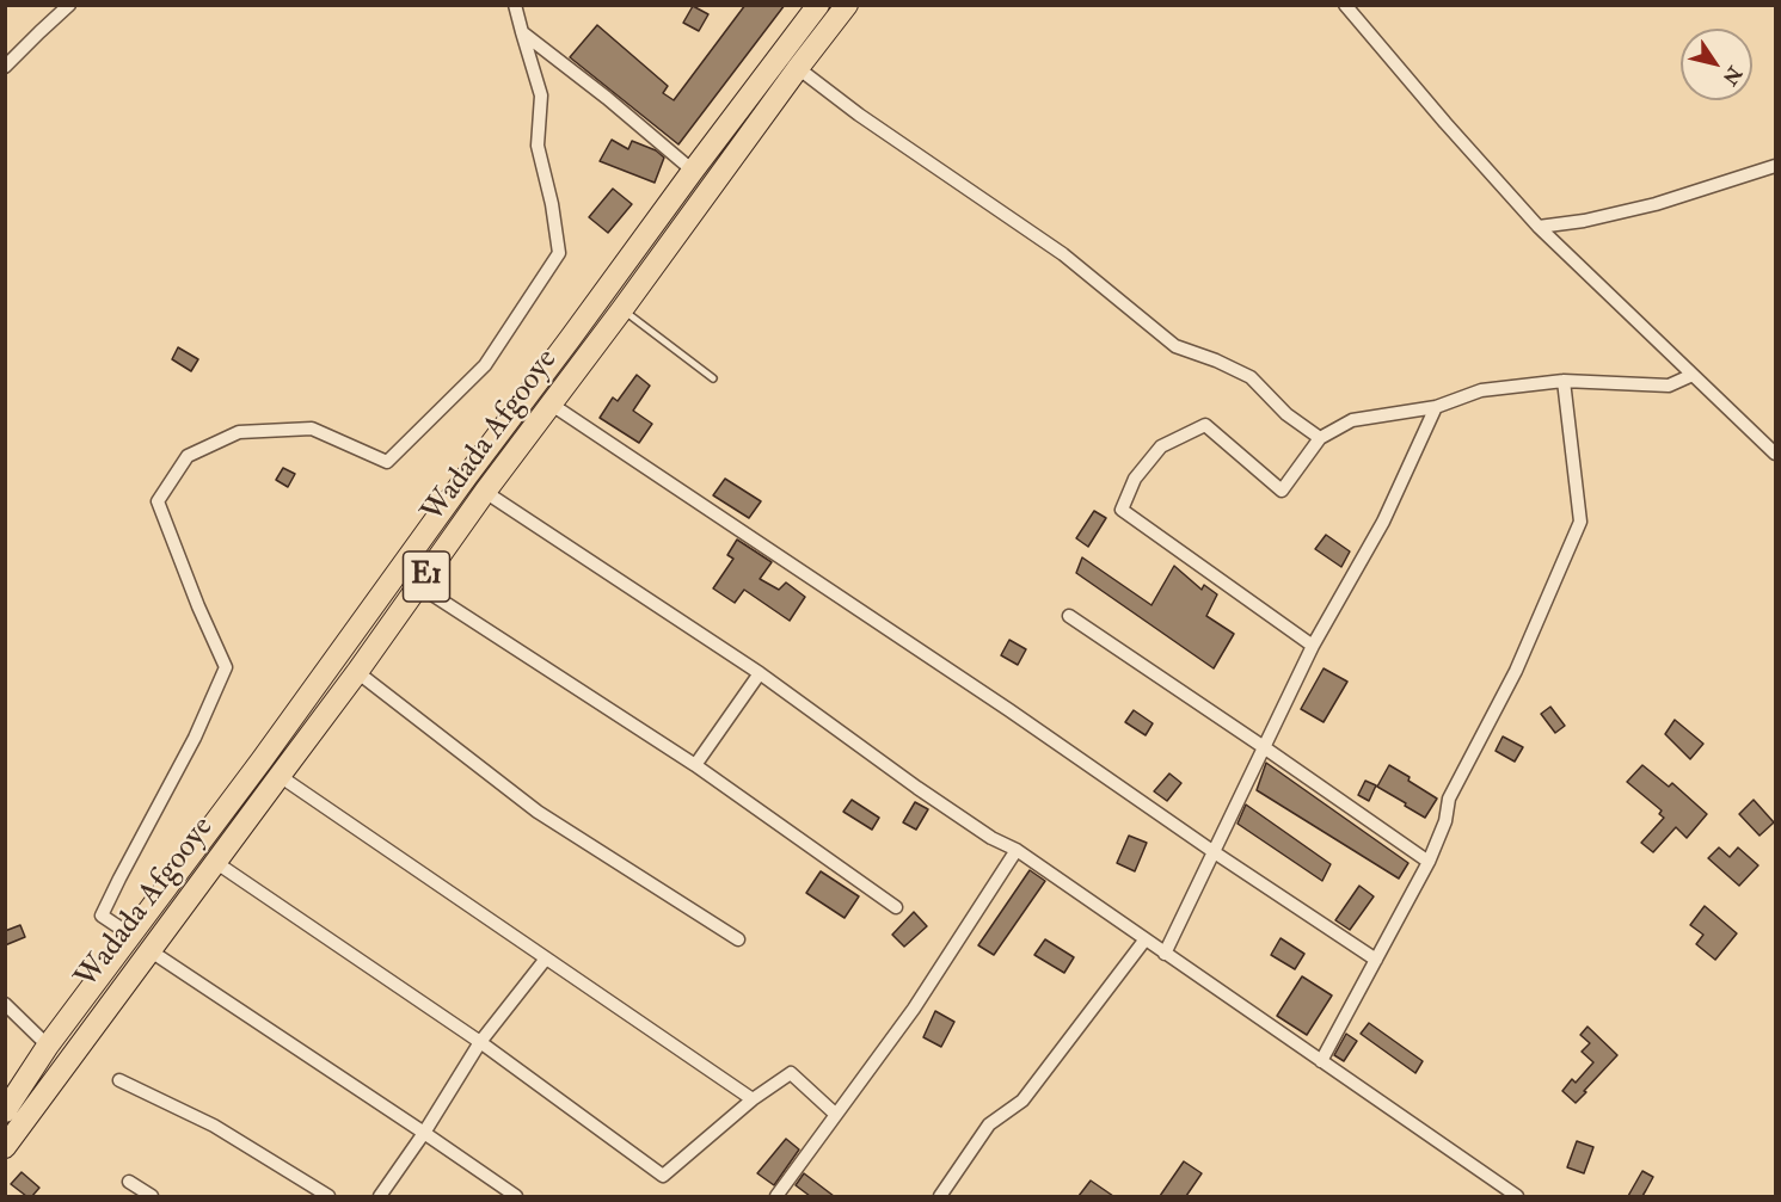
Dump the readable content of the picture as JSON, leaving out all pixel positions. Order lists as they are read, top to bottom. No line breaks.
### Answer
{"streets":{"highway":["Wadada Afgooye","E1"]},"north":"bottom right"}
